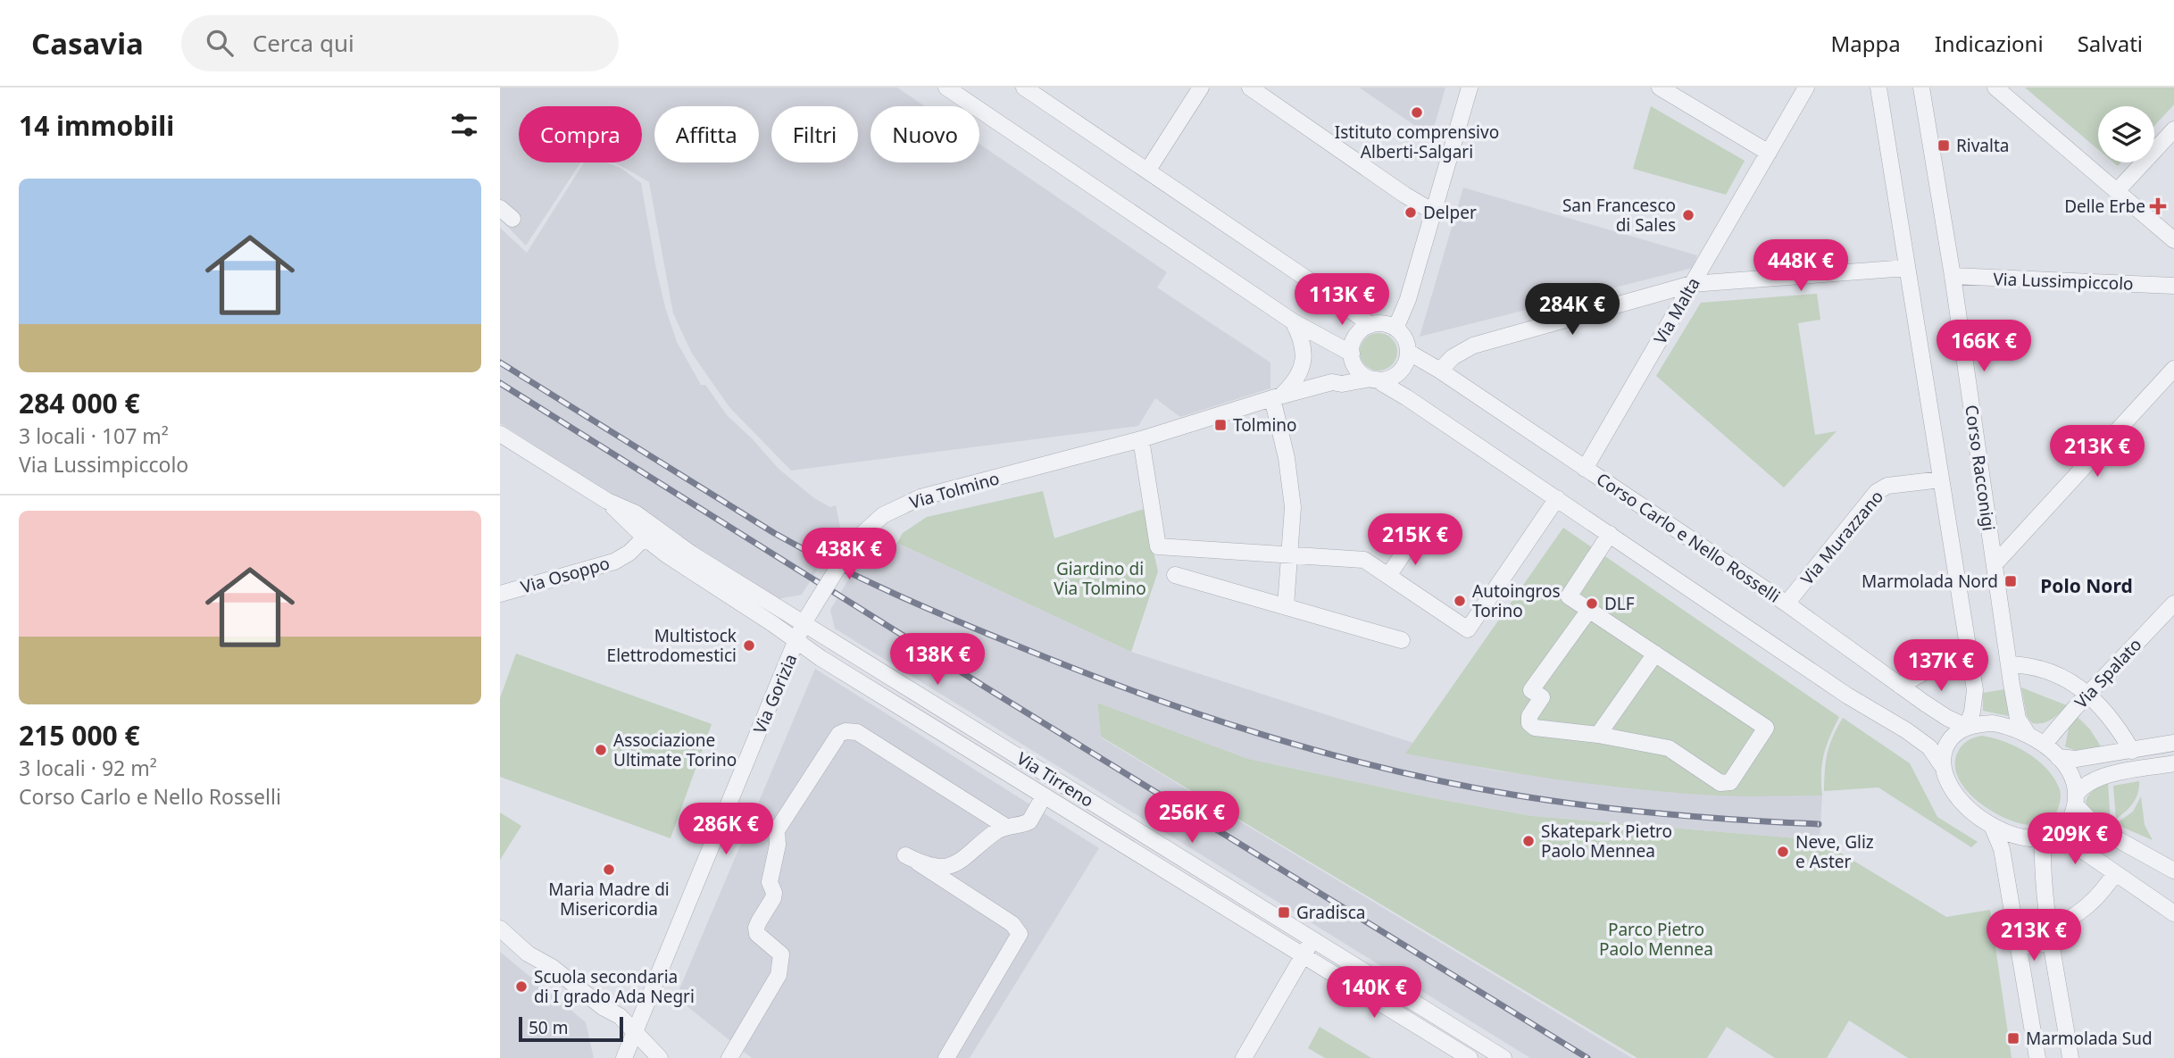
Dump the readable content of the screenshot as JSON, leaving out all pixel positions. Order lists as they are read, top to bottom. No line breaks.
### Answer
{"streets":{"street":["Via Lussimpiccolo","Via Malta","Corso Racconigi","Via Tolmino","Corso Carlo e Nello Rosselli","Via Murazzano","Via Osoppo","Via Spalato","Via Gorizia","Via Tirreno"]},"crossings":[["Via Lussimpiccolo","Corso Racconigi"],["Via Malta","Corso Carlo e Nello Rosselli"],["Corso Racconigi","Corso Carlo e Nello Rosselli"],["Corso Racconigi","Via Spalato"],["Via Tolmino","Corso Carlo e Nello Rosselli"],["Via Tolmino","Via Gorizia"],["Via Tolmino","Via Tirreno"],["Corso Carlo e Nello Rosselli","Via Murazzano"],["Corso Carlo e Nello Rosselli","Via Spalato"],["Via Osoppo","Via Tirreno"],["Via Gorizia","Via Tirreno"]],"districts":["Polo Nord"],"parks":["Giardino di Via Tolmino","Parco Pietro Paolo Mennea"],"places":{"other":["Istituto comprensivo Alberti-Salgari","Delper","San Francesco di Sales","Autoingros Torino","DLF","Multistock Elettrodomestici","Associazione Ultimate Torino","Skatepark Pietro Paolo Mennea","Neve, Gliz e Aster","Maria Madre di Misericordia","Scuola secondaria di I grado Ada Negri"],"transit":["Rivalta","Tolmino","Marmolada Nord","Gradisca","Marmolada Sud"],"health":["Delle Erbe"]},"scale_bar":"50 m","page":{"header":"Casavia","search":"Cerca qui","nav":["Mappa","Indicazioni","Salvati"],"heading":"14 immobili","chip":["Compra","Affitta","Filtri","Nuovo"],"list":[{"name":"284 000 €","note":"3 locali · 107 m² · Via Lussimpiccolo"},{"name":"215 000 €","note":"3 locali · 92 m² · Corso Carlo e Nello Rosselli"}],"price":["448K €","113K €","284K €","166K €","213K €","215K €","438K €","138K €","137K €","256K €","286K €","209K €","213K €","140K €"],"scale":"50 m"}}
